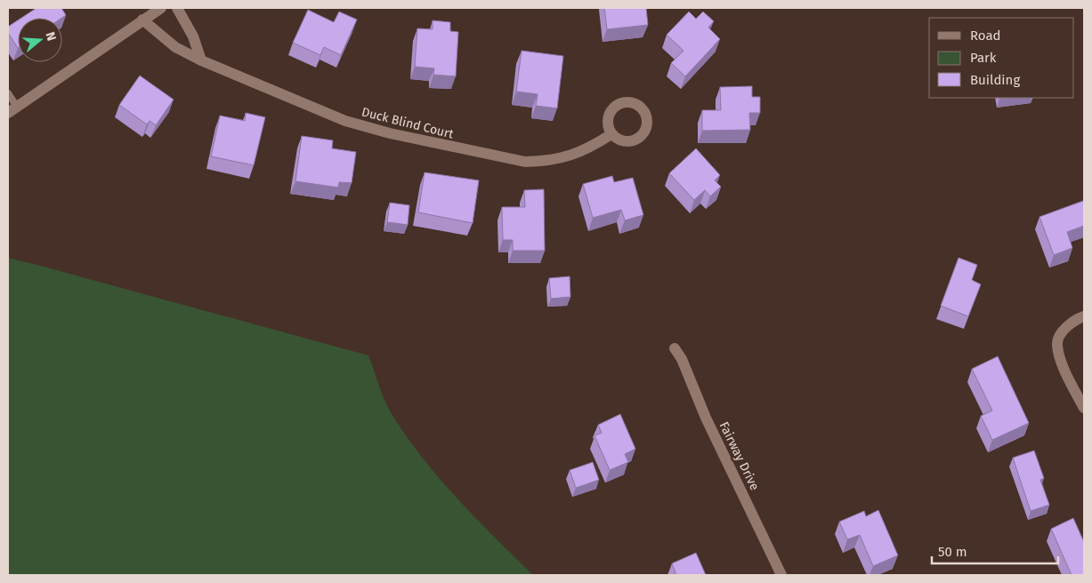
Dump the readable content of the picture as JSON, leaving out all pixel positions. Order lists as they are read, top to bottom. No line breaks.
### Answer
{"streets":{"street":["Duck Blind Court","Fairway Drive"]},"legend":["Road","Park","Building"],"scale_bar":"50 m","north":"right"}
